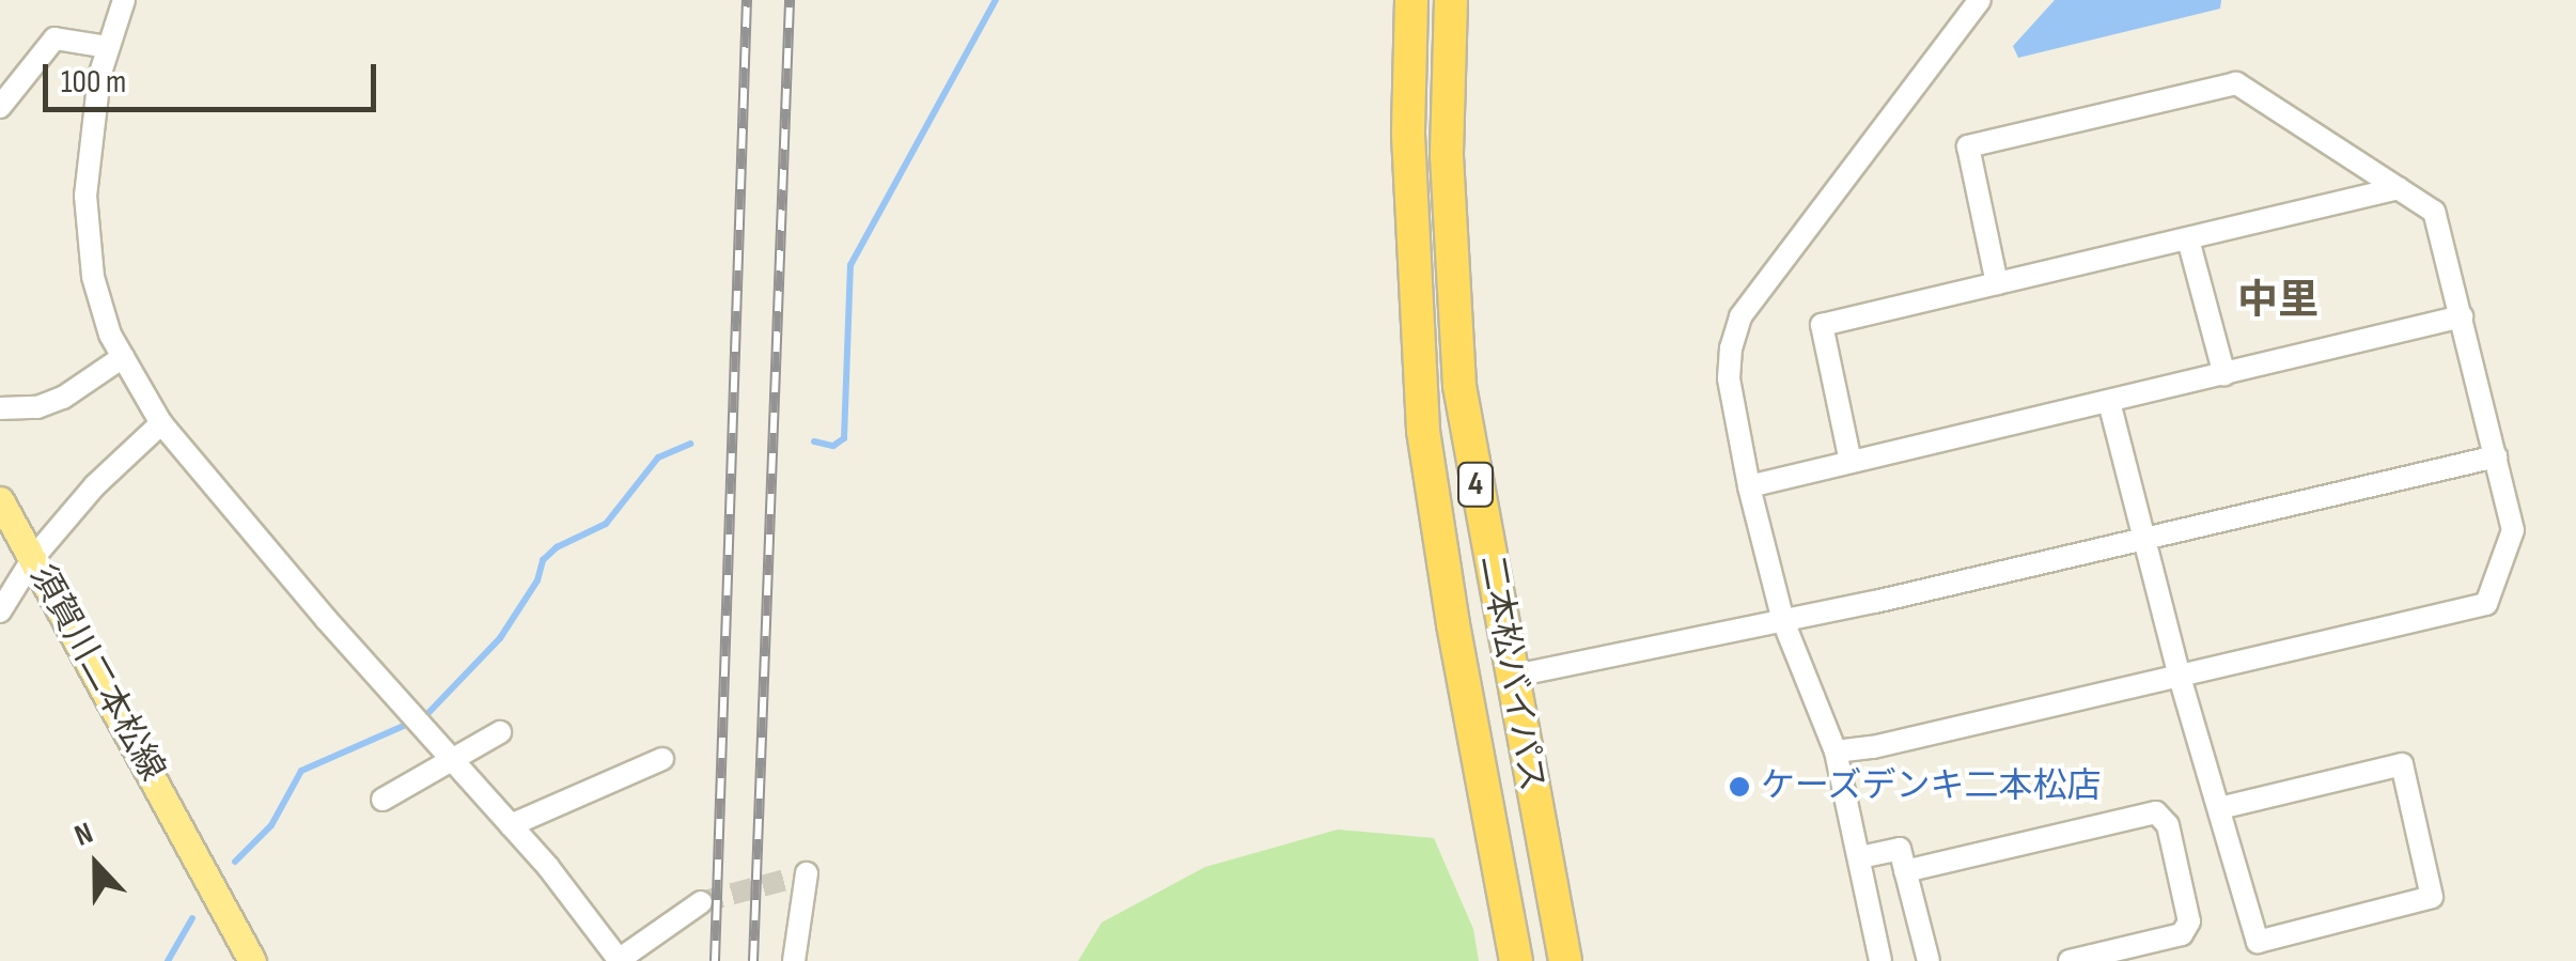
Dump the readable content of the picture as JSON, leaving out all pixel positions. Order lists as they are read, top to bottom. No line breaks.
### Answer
{"streets":{"highway":["4","二本松バイパス"],"main road":["須賀川二本松線"]},"districts":["中里"],"places":["ケーズデンキ二本松店"],"scale_bar":"100 m","north":"top"}
